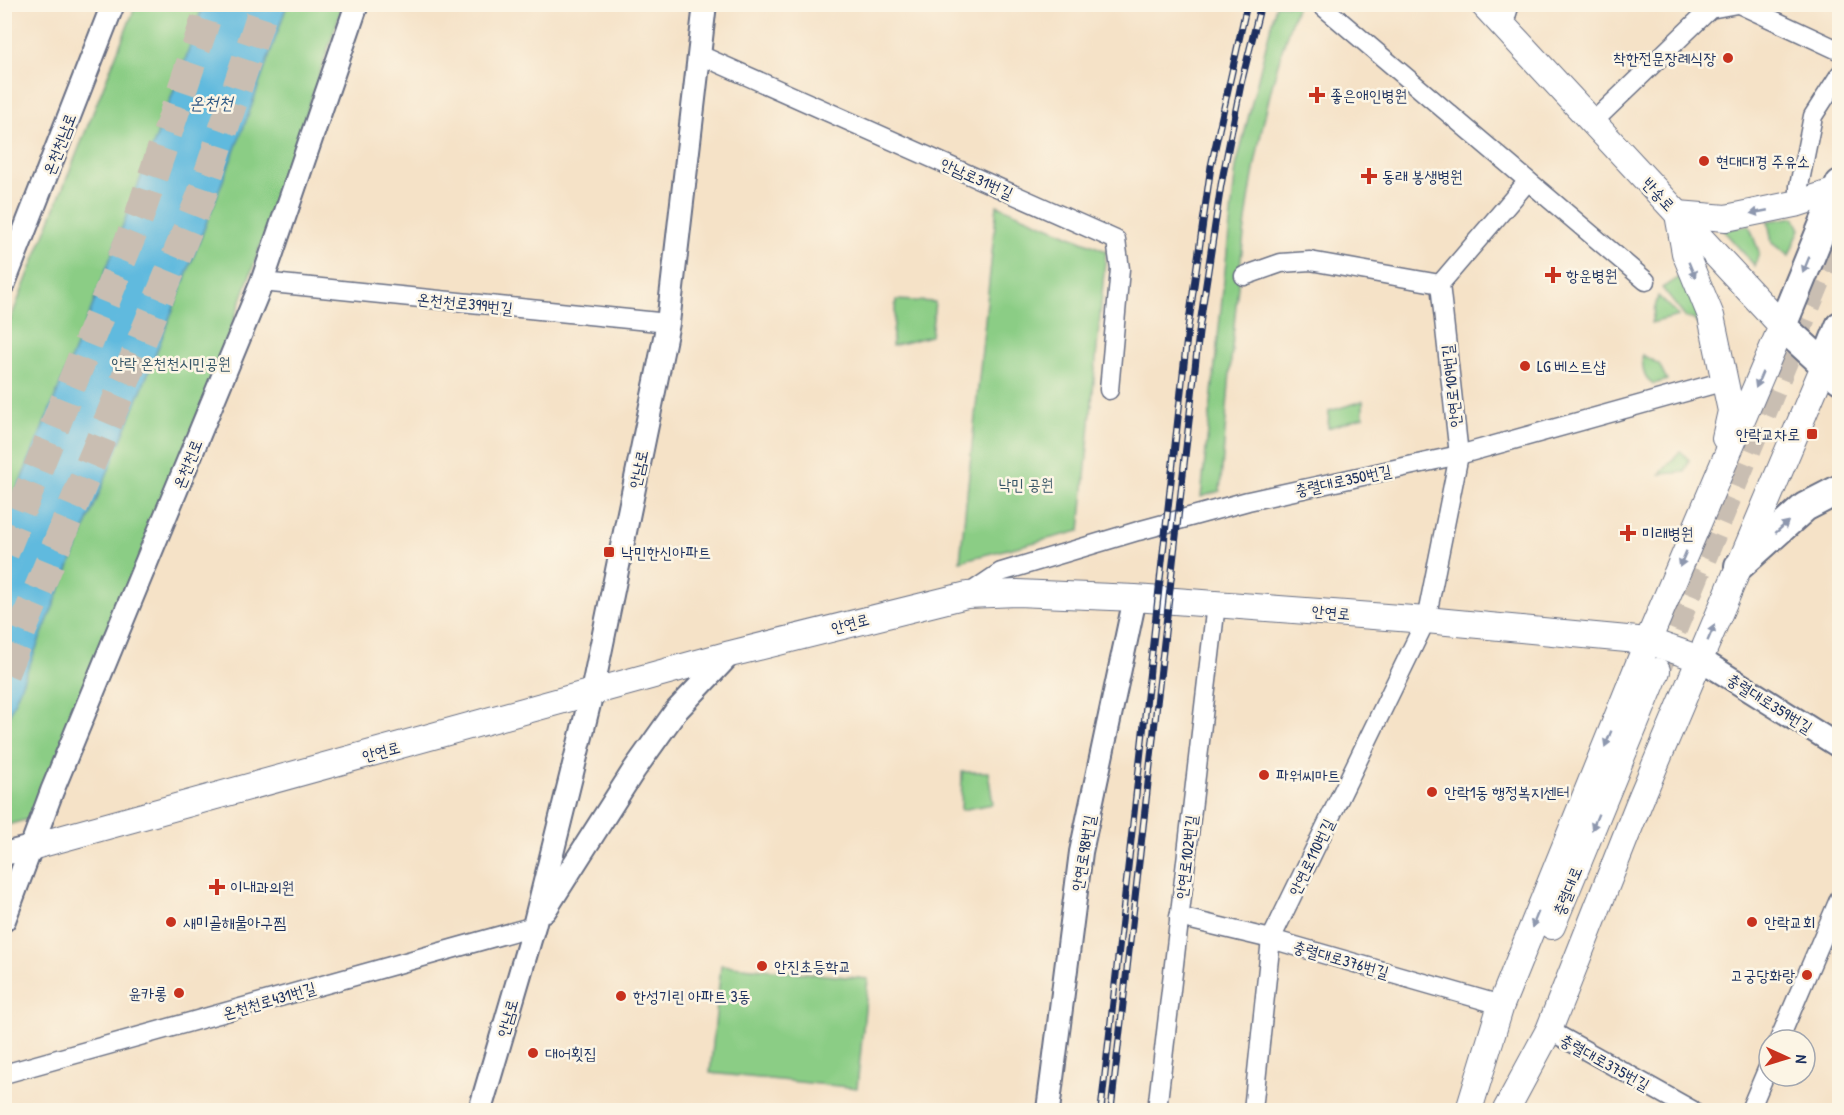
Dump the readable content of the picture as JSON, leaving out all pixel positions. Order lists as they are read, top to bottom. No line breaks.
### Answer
{"streets":{"main road":["반송로","안연로","충렬대로"],"street":["온천천남로","안남로31번길","온천천로399번길","안연로109번길","온천천로","안남로","충렬대로350번길","충렬대로359번길","안연로98번길","안연로102번길","안연로110번길","충렬대로376번길","온천천로431번길","충렬대로375번길"]},"crossings":[["안남로31번길","안남로"],["온천천로399번길","온천천로"],["온천천로399번길","안남로"],["안연로109번길","충렬대로350번길"],["안연로109번길","안연로"],["안연로109번길","안연로110번길"],["온천천로","안연로"],["안남로","안연로"],["안남로","온천천로431번길"],["충렬대로350번길","안연로"],["안연로","충렬대로359번길"],["안연로","안연로98번길"],["안연로","안연로102번길"],["안연로","안연로110번길"],["안연로102번길","충렬대로376번길"],["안연로110번길","충렬대로376번길"]],"water":["온천천"],"parks":["안락 온천천시민공원","낙민 공원"],"places":{"other":["착한전문장례식장","현대대경 주유소","LG 베스트샵","파워씨마트","안락1동 행정복지센터","새미골해물아구찜","안락교회","안진초등학교","고궁당화랑","윤카롱","한성기린 아파트 3동","대어횟집"],"health":["좋은애인병원","동래 봉생병원","항운병원","미래병원","이내과의원"],"transit":["안락교차로","낙민한신아파트"]},"north":"right"}
